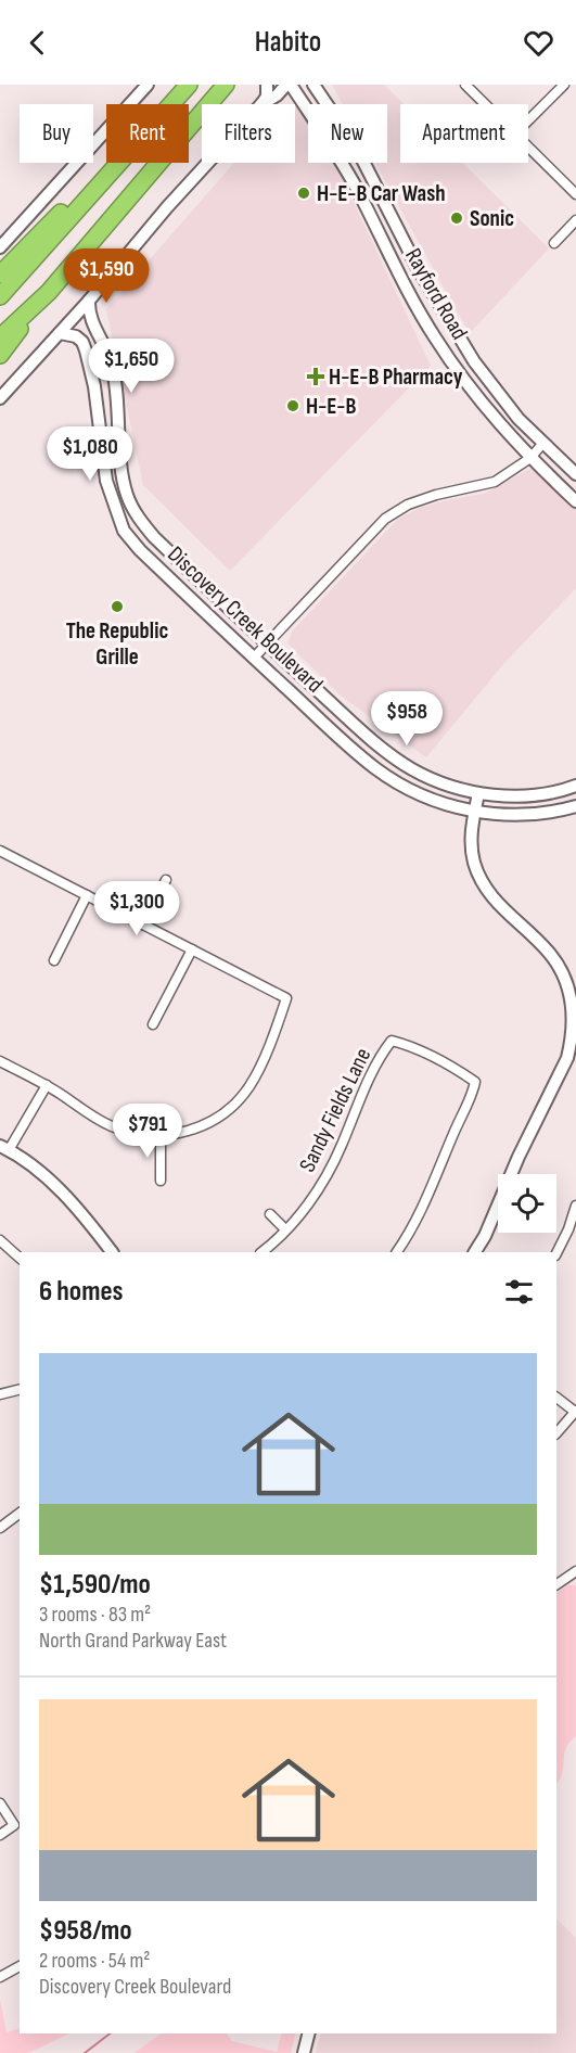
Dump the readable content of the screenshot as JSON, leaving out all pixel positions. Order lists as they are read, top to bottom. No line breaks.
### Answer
{"streets":{"street":["Rayford Road","Discovery Creek Boulevard","Sandy Fields Lane"]},"places":{"other":["H-E-B Car Wash","Sonic","H-E-B","The Republic Grille"],"health":["H-E-B Pharmacy"]},"page":{"header":"Habito","chip":["Buy","Rent","Filters","New","Apartment"],"price":["$1,590","$1,650","$1,080","$958","$1,300","$791"],"heading":"6 homes","list":[{"name":"$1,590/mo","note":"3 rooms · 83 m² · North Grand Parkway East"},{"name":"$958/mo","note":"2 rooms · 54 m² · Discovery Creek Boulevard"}]}}
